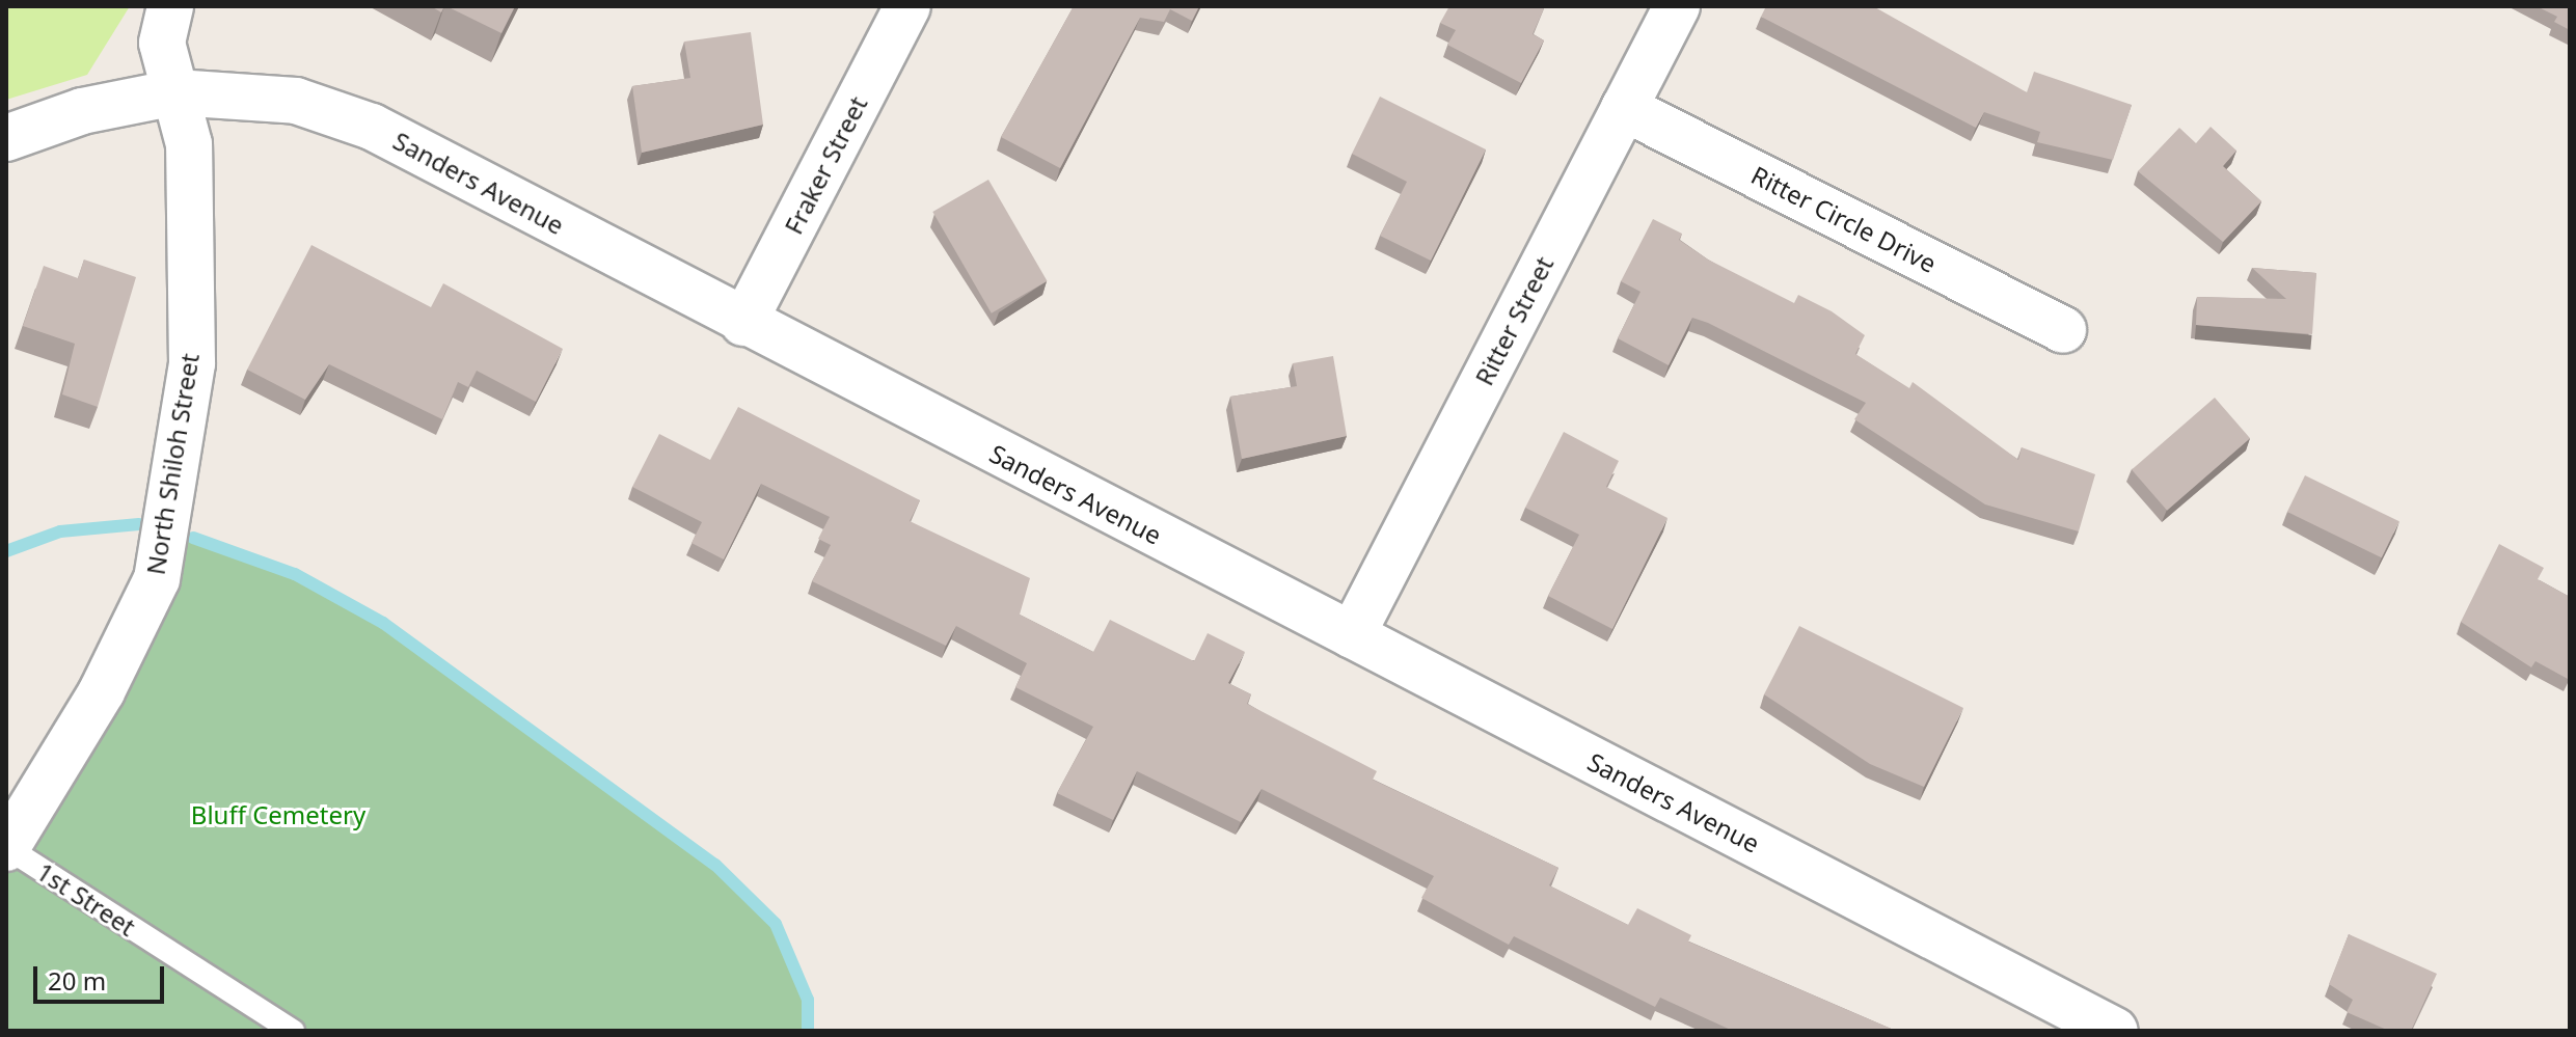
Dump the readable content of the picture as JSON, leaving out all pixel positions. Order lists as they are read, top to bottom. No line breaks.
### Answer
{"streets":{"street":["Fraker Street","Sanders Avenue","Ritter Circle Drive","Ritter Street","North Shiloh Street"],"lane":["1st Street"]},"crossings":[["Fraker Street","Sanders Avenue"],["Sanders Avenue","Ritter Street"],["Sanders Avenue","North Shiloh Street"],["Ritter Circle Drive","Ritter Street"],["North Shiloh Street","1st Street"]],"parks":["Bluff Cemetery"],"scale_bar":"20 m"}
